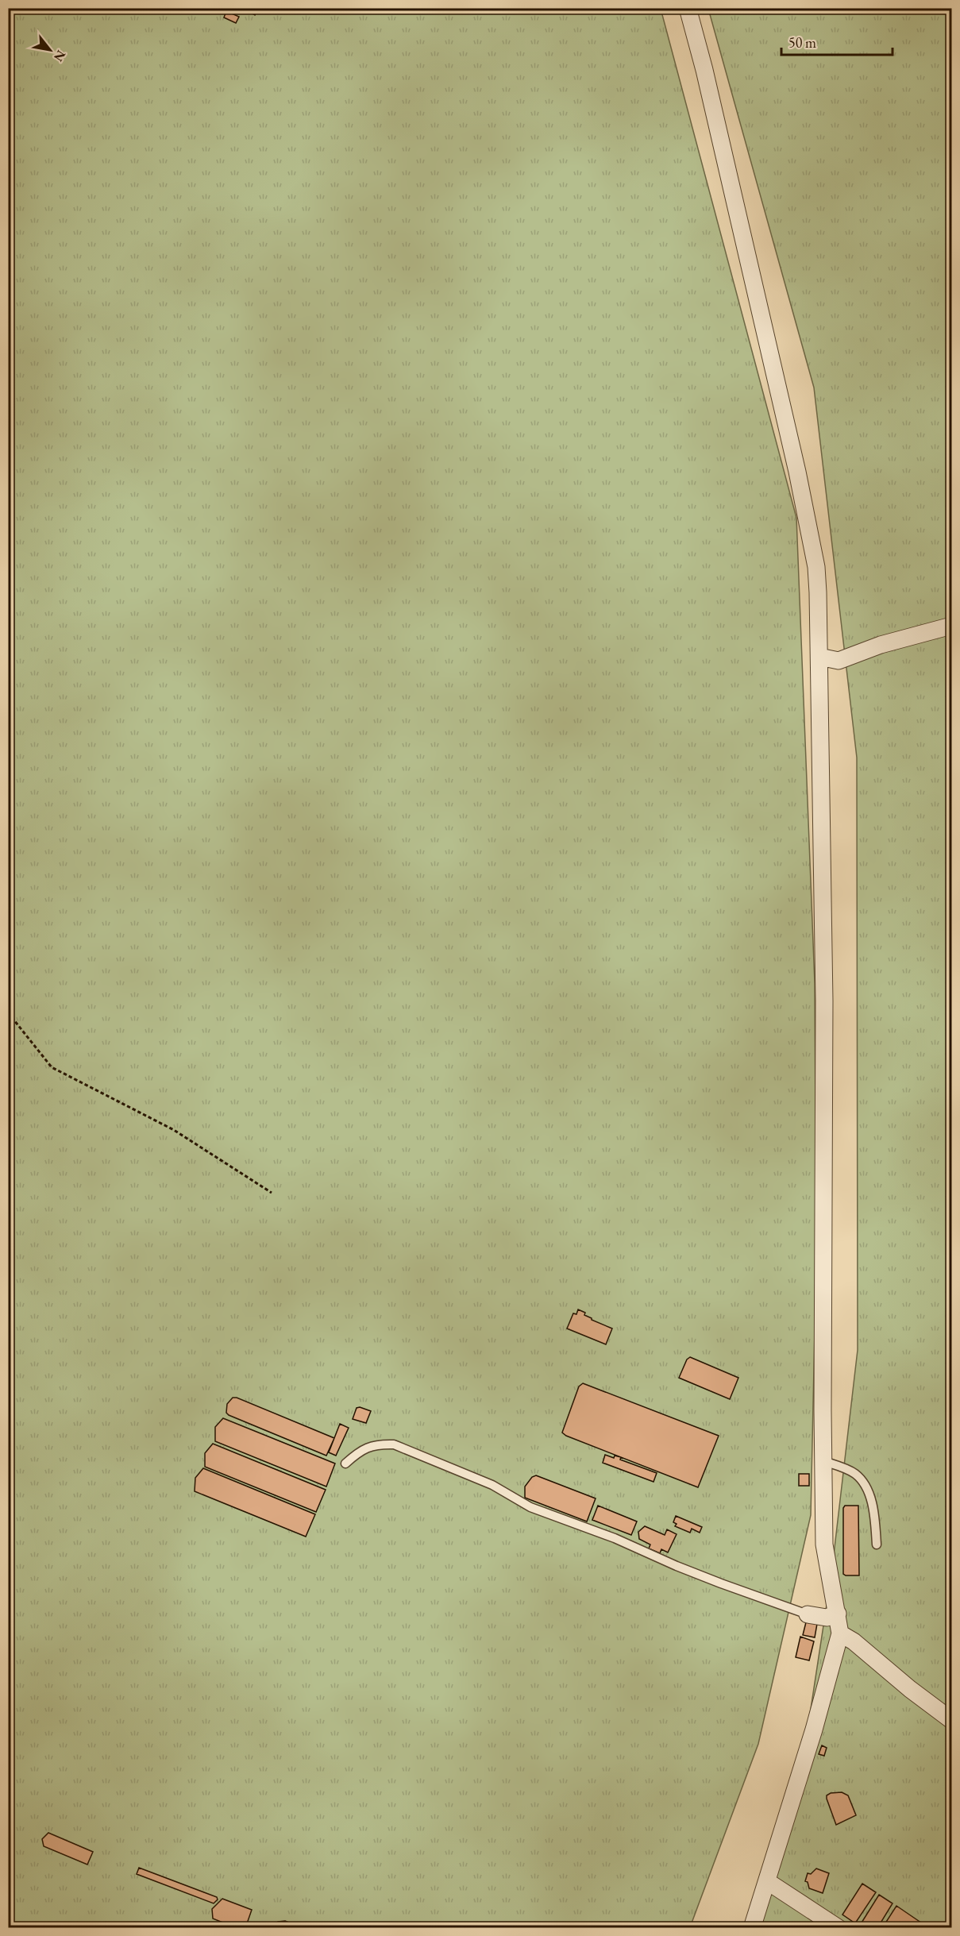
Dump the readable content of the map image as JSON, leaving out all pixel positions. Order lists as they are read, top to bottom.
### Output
{
  "scale_bar": "50 m",
  "north": "bottom right"
}
